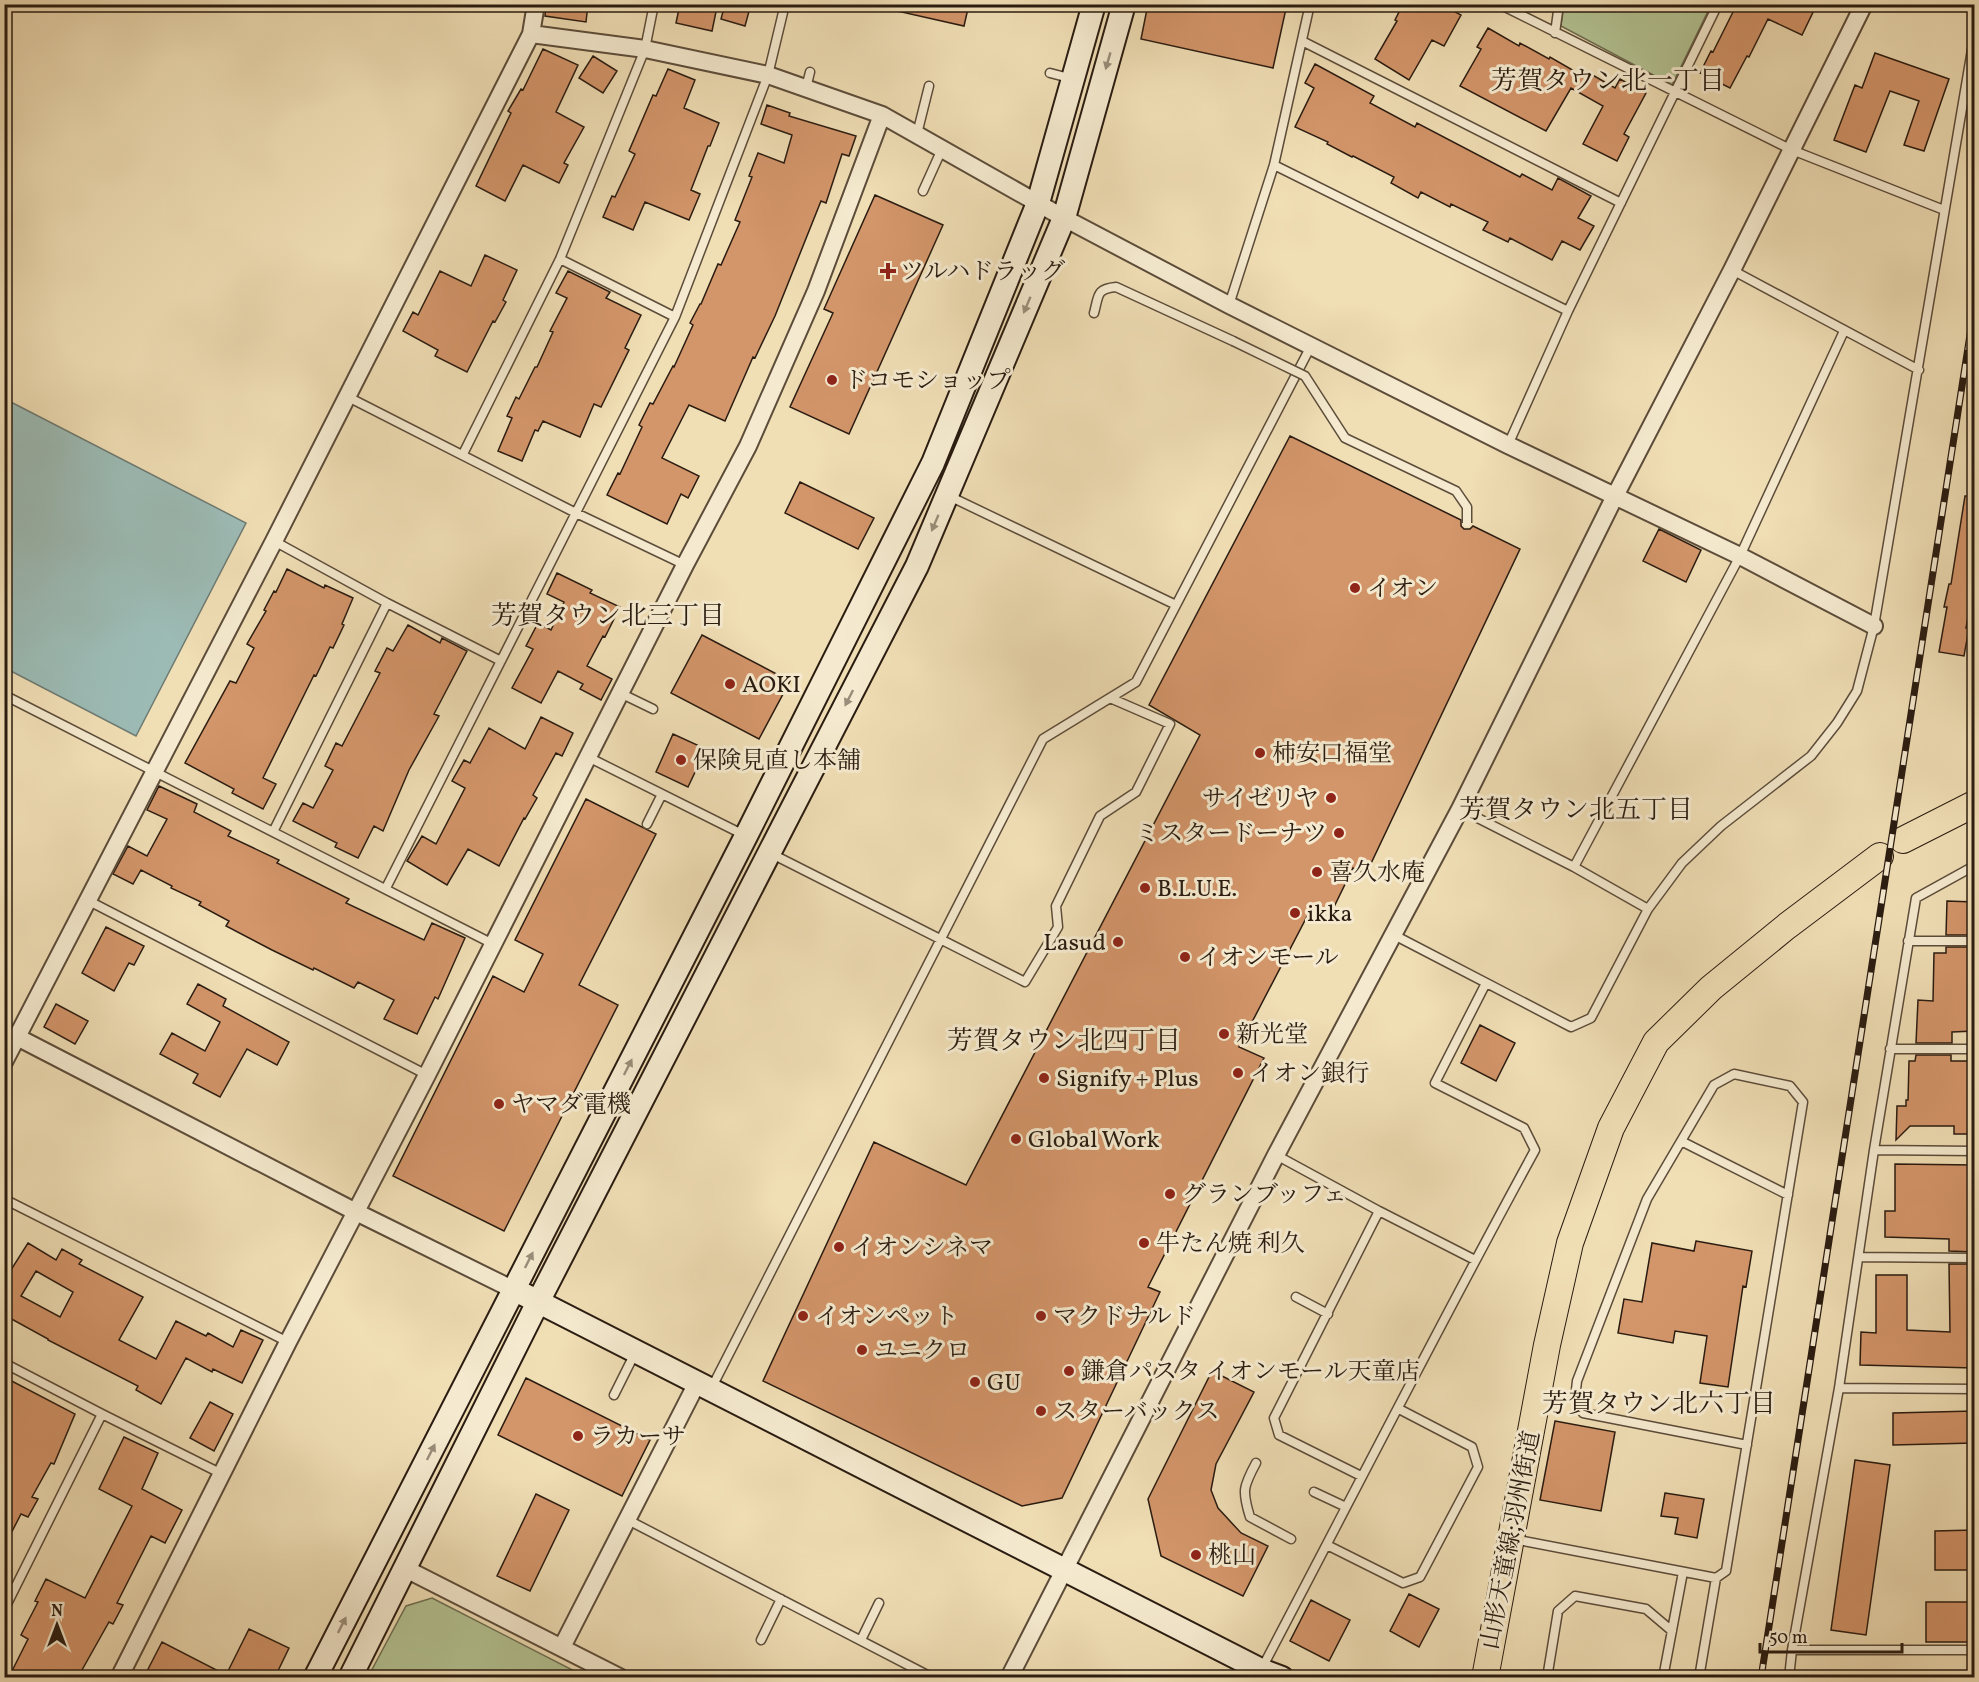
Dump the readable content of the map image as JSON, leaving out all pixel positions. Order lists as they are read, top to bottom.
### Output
{
  "streets": {
    "main road": ["山形天童線;羽州街道"]
  },
  "districts": [
    "芳賀タウン北一丁目",
    "芳賀タウン北三丁目",
    "芳賀タウン北五丁目",
    "芳賀タウン北四丁目",
    "芳賀タウン北六丁目"
  ],
  "places": {
    "health": ["ツルハドラッグ"],
    "other": [
      "ドコモショップ",
      "イオン",
      "AOKI",
      "柿安口福堂",
      "保険見直し本舗",
      "サイゼリヤ",
      "ミスタードーナツ",
      "喜久水庵",
      "B.L.U.E.",
      "ikka",
      "Lasud",
      "イオンモール",
      "新光堂",
      "イオン銀行",
      "Signify + Plus",
      "ヤマダ電機",
      "Global Work",
      "グランブッフェ",
      "牛たん焼 利久",
      "イオンシネマ",
      "イオンペット",
      "マクドナルド",
      "ユニクロ",
      "鎌倉パスタ イオンモール天童店",
      "GU",
      "スターバックス",
      "ラカーサ",
      "桃山"
    ]
  },
  "scale_bar": "50 m",
  "north": "top"
}
